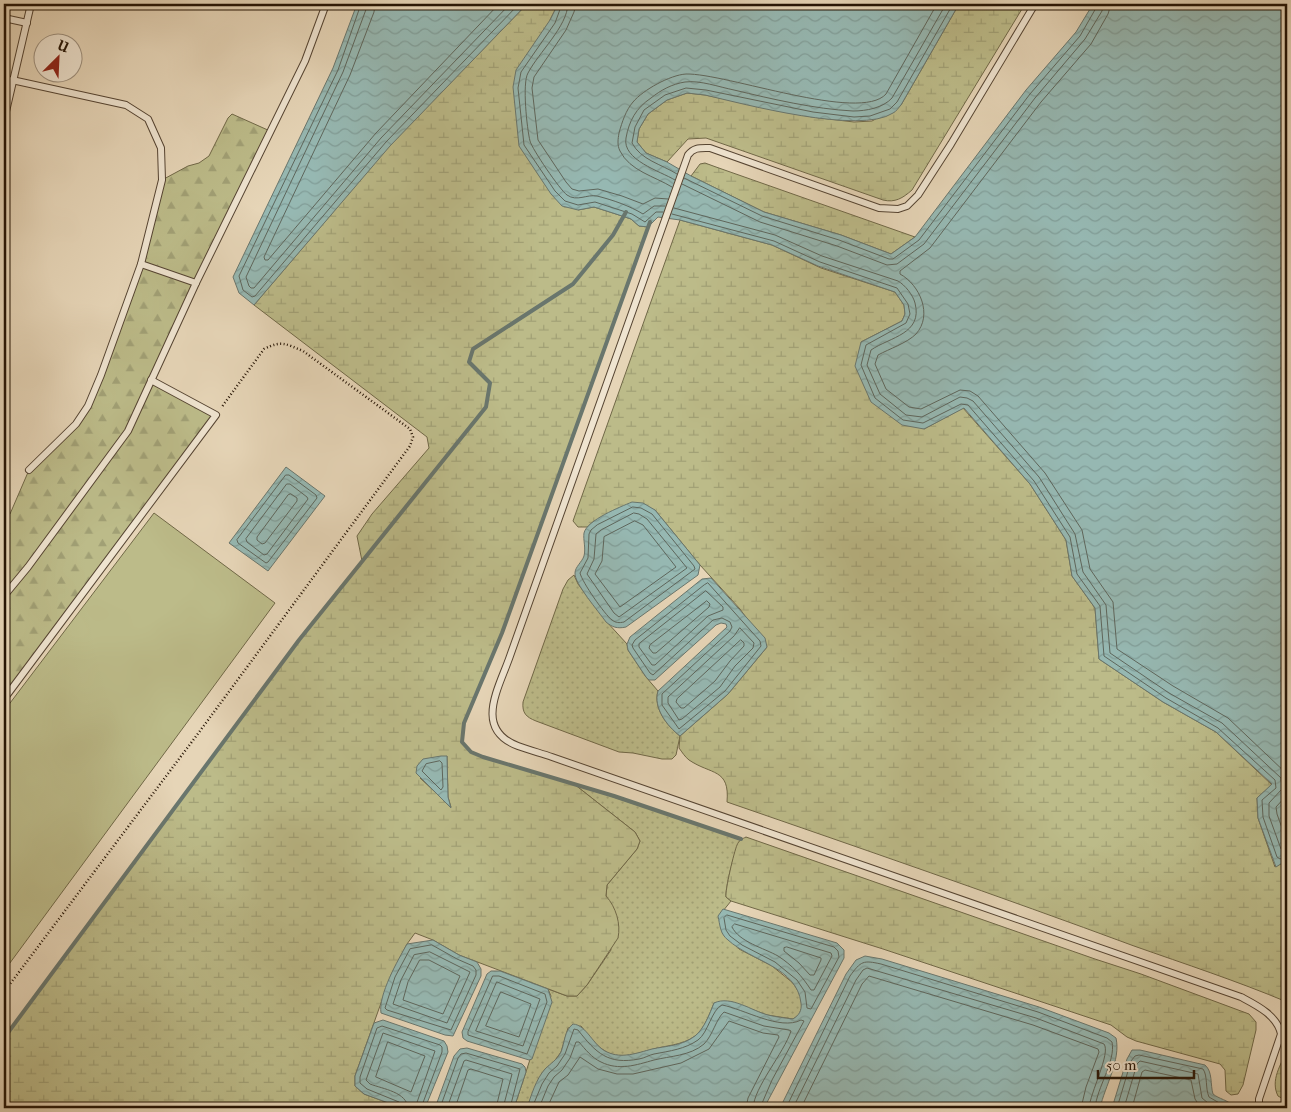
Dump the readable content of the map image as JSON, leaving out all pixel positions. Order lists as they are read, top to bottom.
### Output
{
  "scale_bar": "50 m",
  "north": "top right"
}
